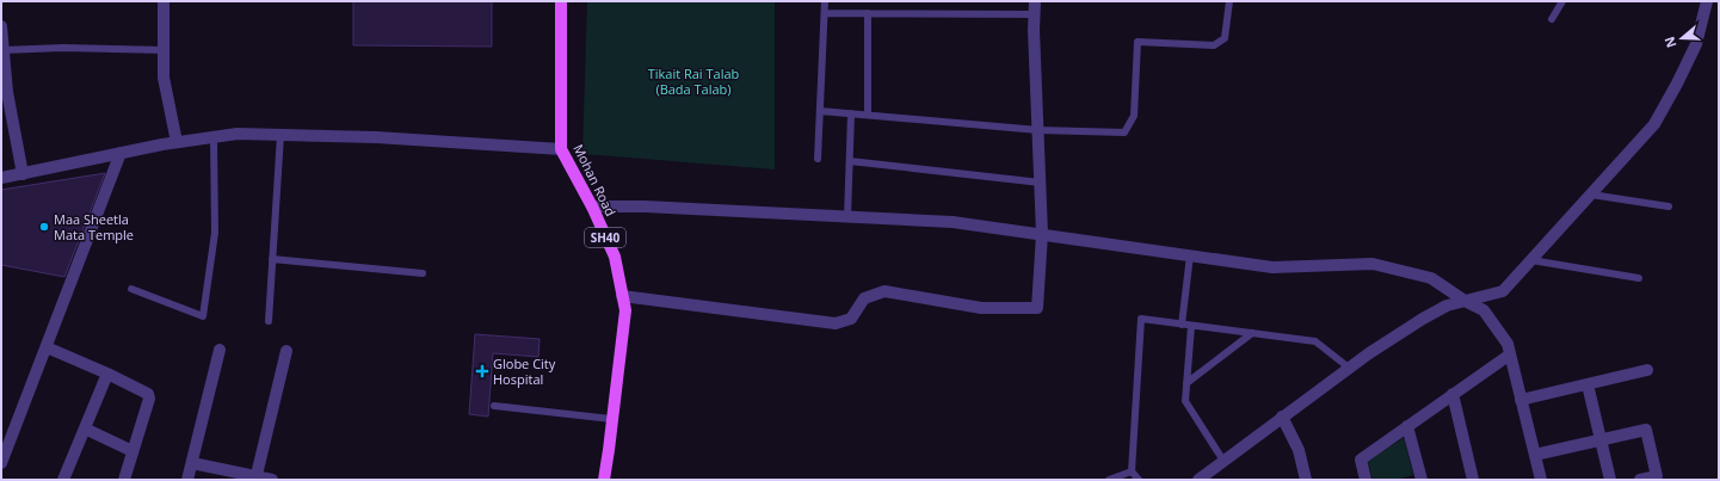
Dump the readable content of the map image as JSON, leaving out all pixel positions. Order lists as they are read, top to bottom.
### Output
{
  "streets": {
    "main road": ["Mohan Road", "SH40"]
  },
  "parks": ["Tikait Rai Talab (Bada Talab)"],
  "places": {
    "other": ["Maa Sheetla Mata Temple"],
    "health": ["Globe City Hospital"]
  },
  "north": "left"
}
